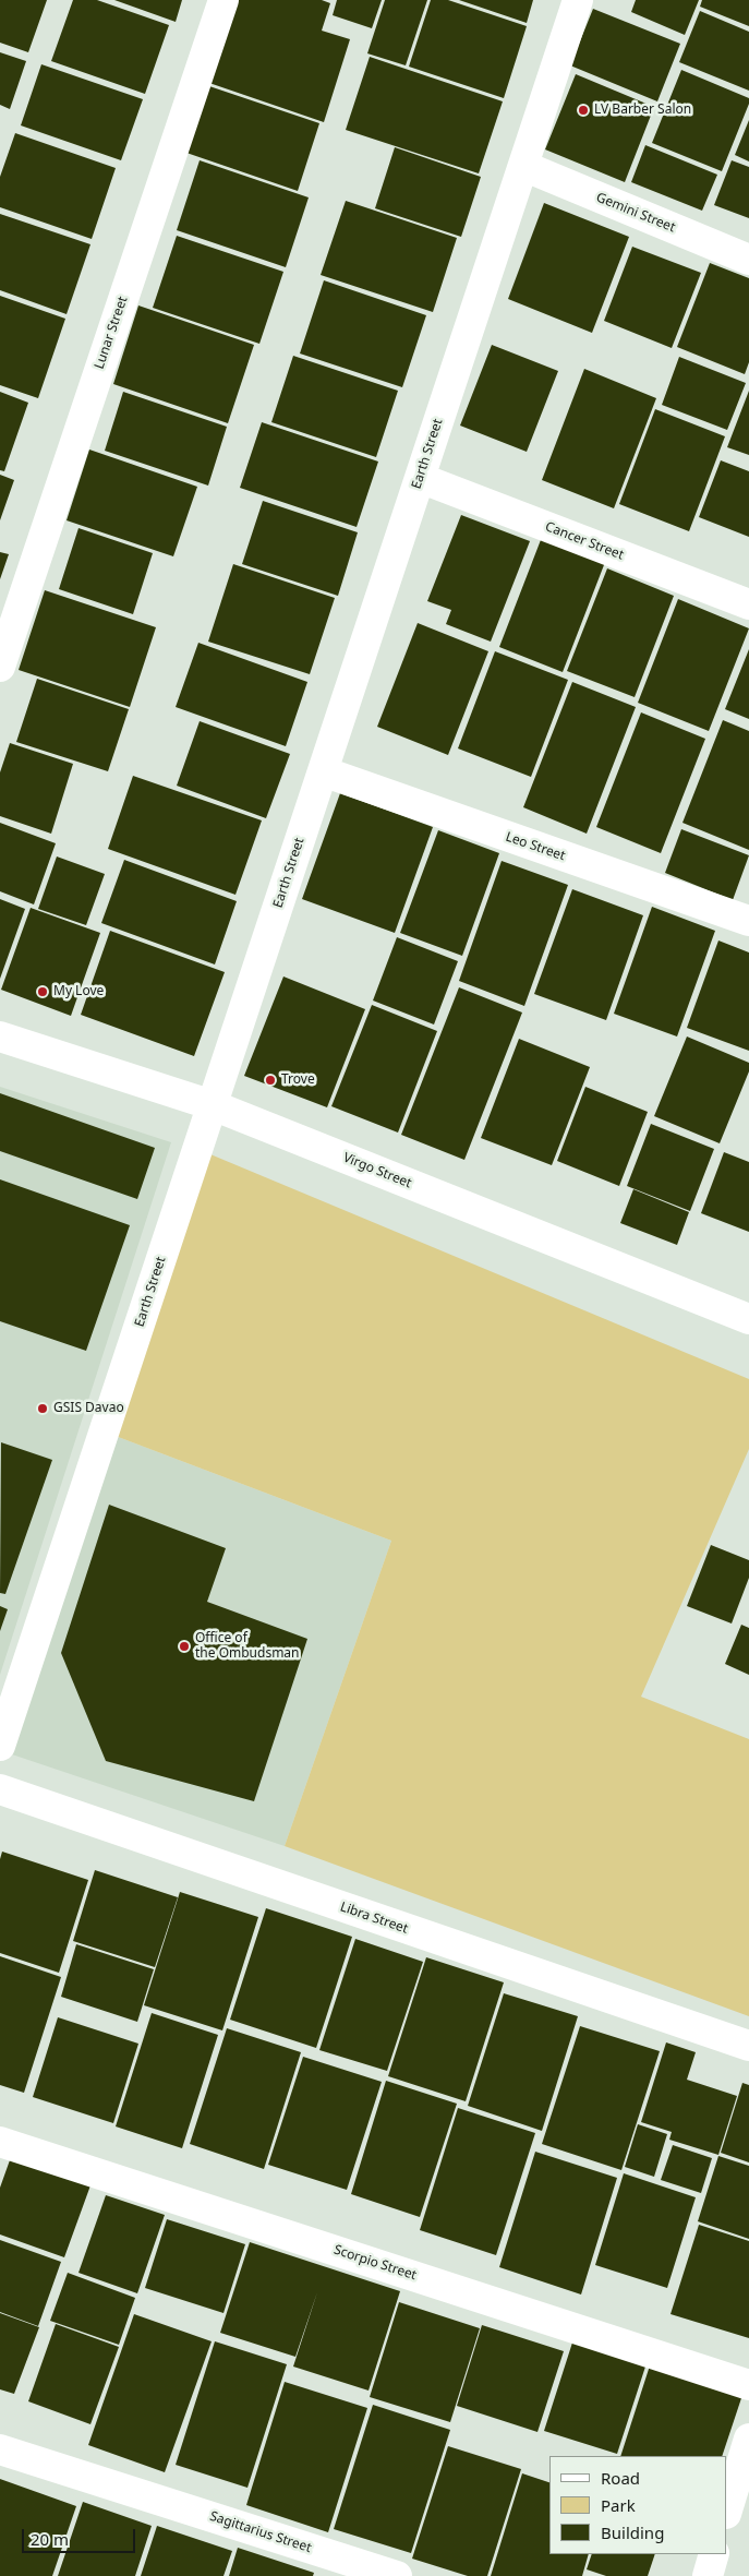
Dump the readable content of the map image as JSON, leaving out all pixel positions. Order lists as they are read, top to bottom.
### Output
{
  "streets": {
    "street": [
      "Gemini Street",
      "Lunar Street",
      "Earth Street",
      "Cancer Street",
      "Leo Street",
      "Virgo Street",
      "Libra Street",
      "Scorpio Street",
      "Sagittarius Street"
    ]
  },
  "crossings": [
    ["Gemini Street", "Earth Street"],
    ["Earth Street", "Cancer Street"],
    ["Earth Street", "Leo Street"],
    ["Earth Street", "Virgo Street"]
  ],
  "places": [
    "LV Barber Salon",
    "My Love",
    "Trove",
    "GSIS Davao",
    "Office of the Ombudsman"
  ],
  "legend": ["Road", "Park", "Building"],
  "scale_bar": "20 m"
}
